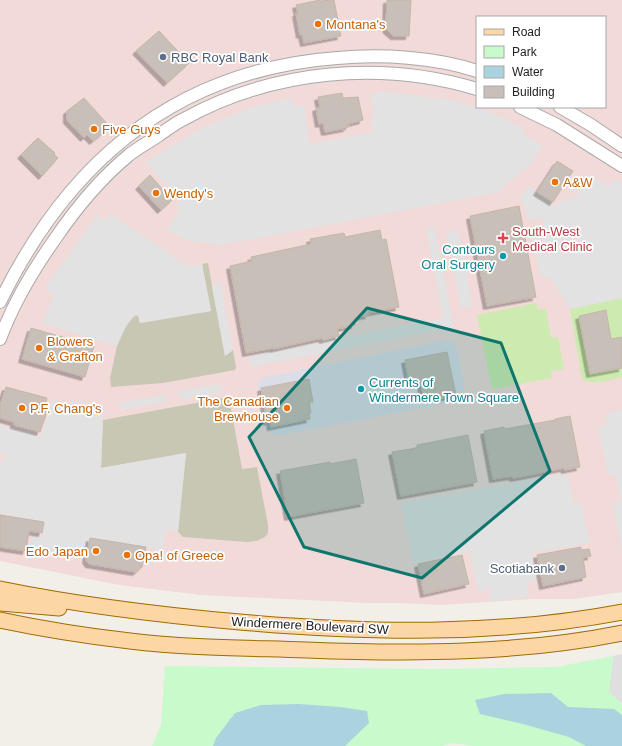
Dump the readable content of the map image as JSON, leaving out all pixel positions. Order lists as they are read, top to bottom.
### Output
{
  "streets": {
    "main road": ["Windermere Boulevard SW"]
  },
  "places": {
    "other": [
      "Montana's",
      "RBC Royal Bank",
      "Five Guys",
      "A&W",
      "Wendy's",
      "Contours Oral Surgery",
      "Blowers & Grafton",
      "Currents of Windermere Town Square",
      "P.F. Chang's",
      "The Canadian Brewhouse",
      "Edo Japan",
      "Opa! of Greece",
      "Scotiabank"
    ],
    "health": ["South-West Medical Clinic"]
  },
  "legend": [
    "Road",
    "Park",
    "Water",
    "Building"
  ]
}
